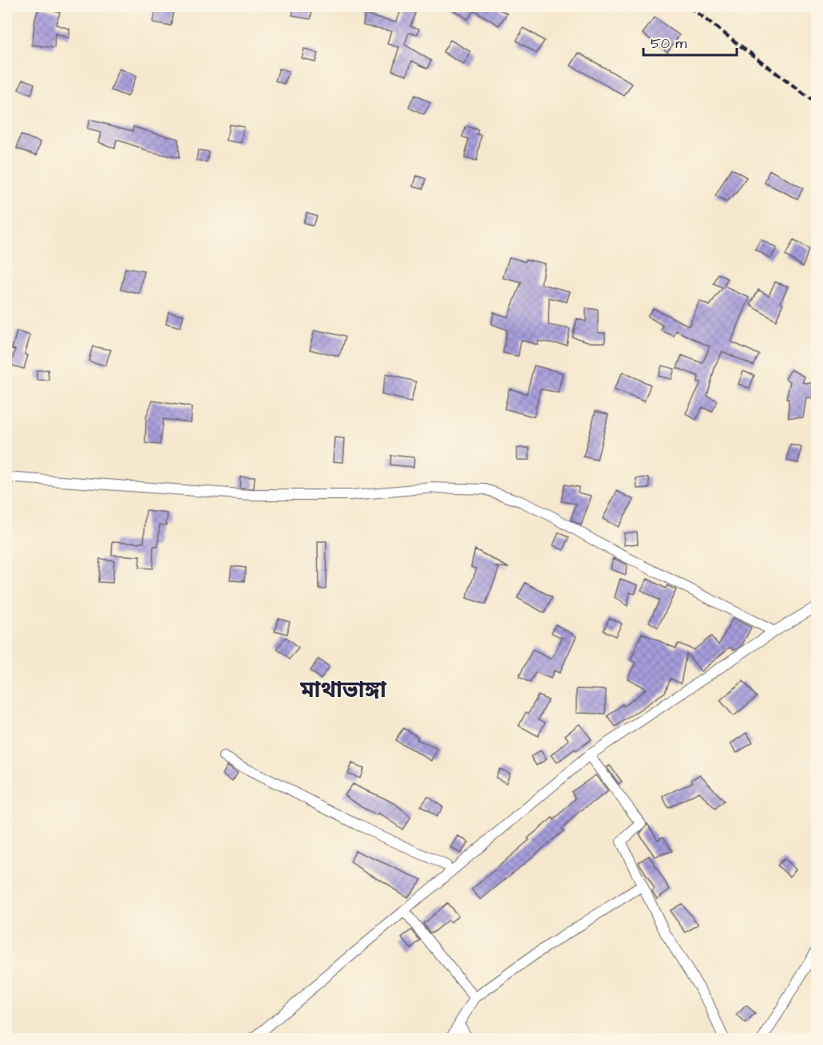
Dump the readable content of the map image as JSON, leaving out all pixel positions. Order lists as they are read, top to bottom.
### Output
{
  "districts": ["মাথাভাঙ্গা"],
  "scale_bar": "50 m"
}
